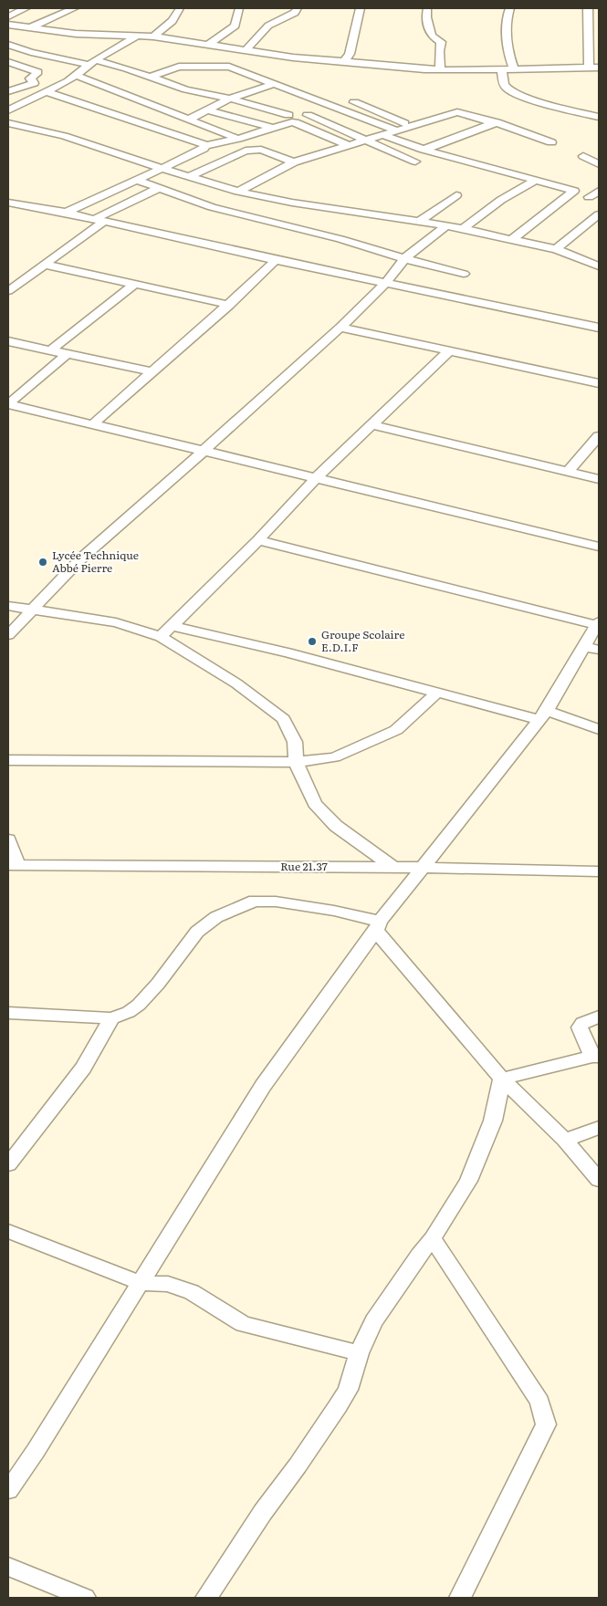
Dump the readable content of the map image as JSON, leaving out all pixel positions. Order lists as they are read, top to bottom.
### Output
{
  "streets": {
    "street": ["Rue 21.37"]
  },
  "places": ["Lycée Technique Abbé Pierre", "Groupe Scolaire E.D.I.F"]
}
